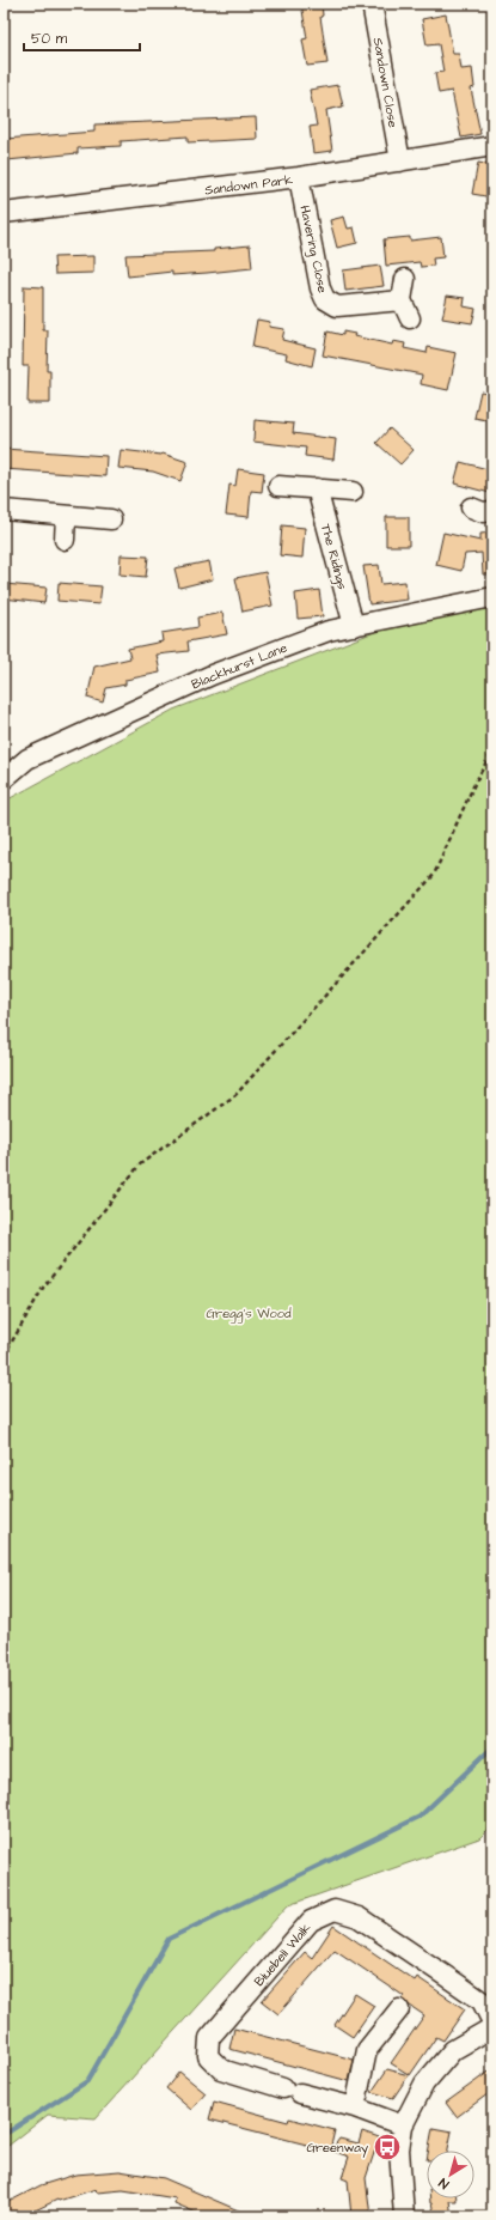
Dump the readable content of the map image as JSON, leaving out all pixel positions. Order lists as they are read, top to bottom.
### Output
{
  "streets": {
    "street": [
      "Sandown Close",
      "Sandown Park",
      "Havering Close",
      "The Ridings",
      "Blackhurst Lane",
      "Bluebell Walk"
    ]
  },
  "crossings": [
    ["Sandown Close", "Sandown Park"],
    ["Sandown Park", "Havering Close"],
    ["The Ridings", "Blackhurst Lane"]
  ],
  "parks": ["Gregg's Wood"],
  "places": {
    "bus stop": ["Greenway"]
  },
  "scale_bar": "50 m",
  "north": "bottom left"
}
